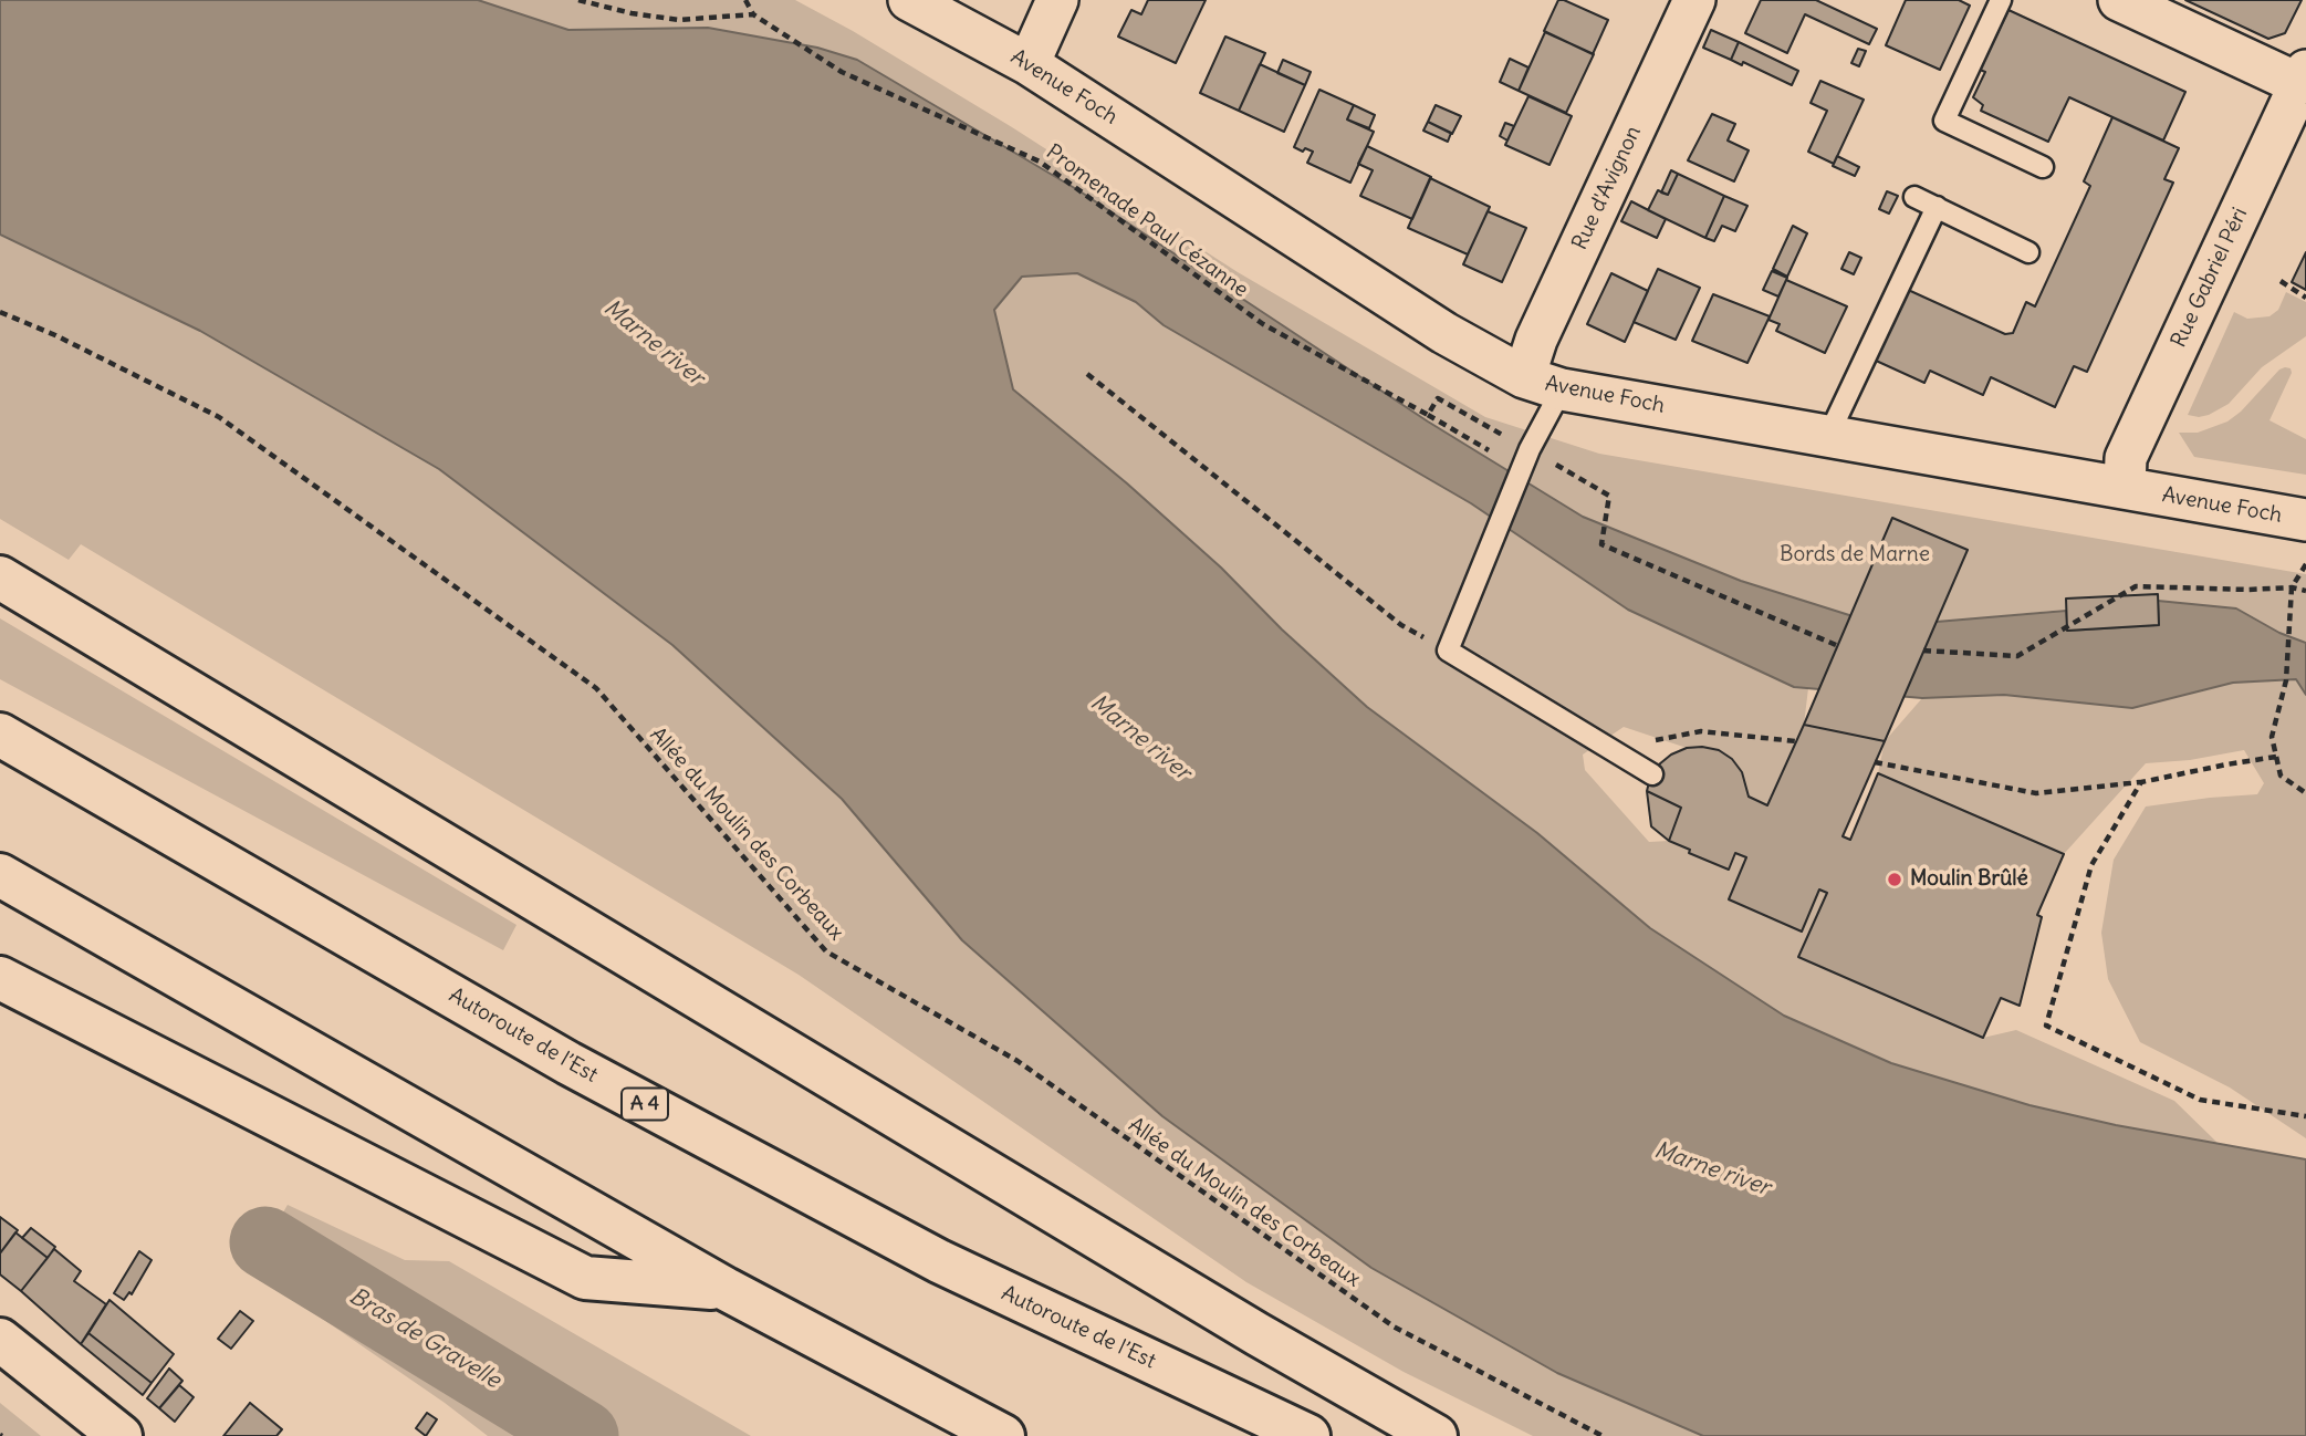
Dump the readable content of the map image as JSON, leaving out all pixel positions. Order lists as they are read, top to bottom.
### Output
{
  "streets": {
    "main road": ["Autoroute de l’Est", "A 4"],
    "street": ["Avenue Foch", "Rue d'Avignon", "Rue Gabriel Péri"],
    "path": ["Promenade Paul Cézanne", "Allée du Moulin des Corbeaux"]
  },
  "crossings": [
    ["Avenue Foch", "Rue d'Avignon"],
    ["Avenue Foch", "Rue Gabriel Péri"]
  ],
  "water": ["Marne river", "Bras de Gravelle"],
  "parks": ["Bords de Marne"],
  "places": ["Moulin Brûlé"]
}
